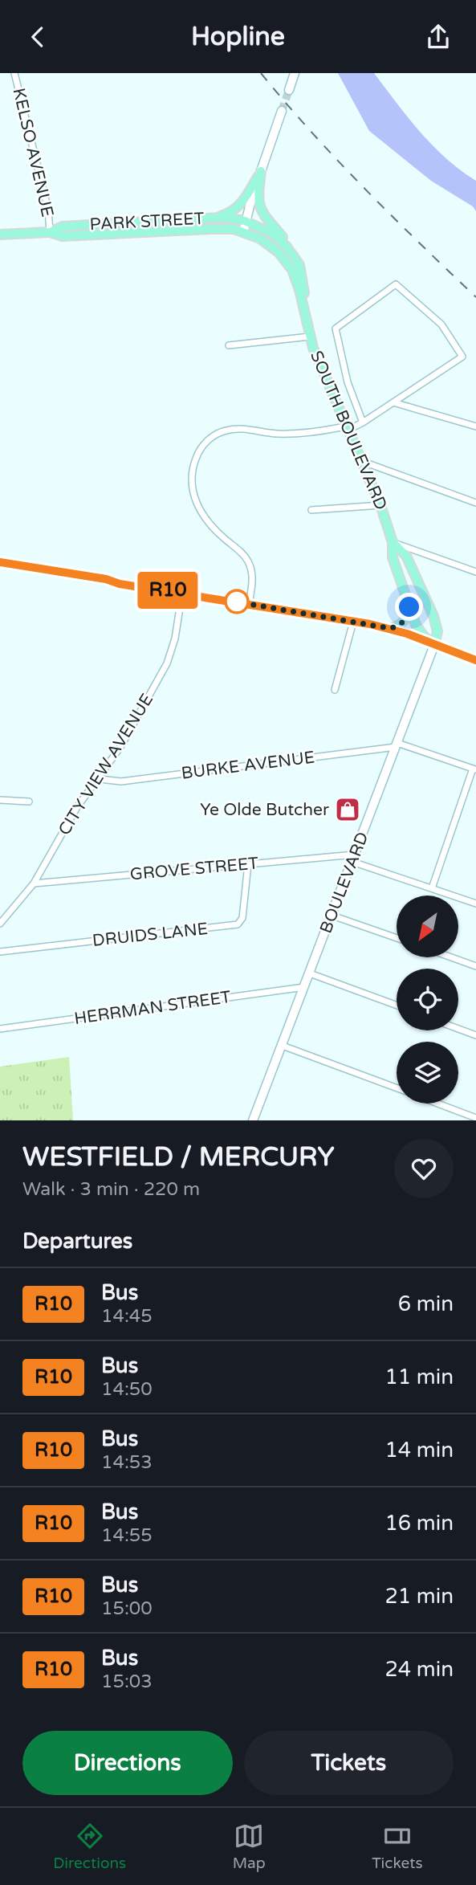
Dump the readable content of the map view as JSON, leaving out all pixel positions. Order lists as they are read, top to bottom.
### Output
{
  "streets": {
    "main road": ["PARK STREET", "SOUTH BOULEVARD", "BOULEVARD"],
    "street": [
      "KELSO AVENUE",
      "CITY VIEW AVENUE",
      "BURKE AVENUE",
      "GROVE STREET",
      "DRUIDS LANE",
      "HERRMAN STREET"
    ]
  },
  "crossings": [
    ["KELSO AVENUE", "PARK STREET"],
    ["PARK STREET", "SOUTH BOULEVARD"],
    ["SOUTH BOULEVARD", "BOULEVARD"],
    ["CITY VIEW AVENUE", "BURKE AVENUE"],
    ["CITY VIEW AVENUE", "GROVE STREET"],
    ["BURKE AVENUE", "BOULEVARD"],
    ["GROVE STREET", "BOULEVARD"],
    ["GROVE STREET", "DRUIDS LANE"],
    ["BOULEVARD", "HERRMAN STREET"]
  ],
  "places": {
    "shop": ["Ye Olde Butcher"]
  },
  "lines": ["bus line R10"],
  "north": "bottom left",
  "page": {
    "header": "Hopline",
    "on_map": "R10",
    "heading": [
      ["WESTFIELD / MERCURY", "Walk · 3 min · 220 m"],
      "Departures"
    ],
    "list": [
      {
        "mark": "R10",
        "name": "Bus",
        "note": "14:45",
        "value": "6 min"
      },
      {
        "mark": "R10",
        "name": "Bus",
        "note": "14:50",
        "value": "11 min"
      },
      {
        "mark": "R10",
        "name": "Bus",
        "note": "14:53",
        "value": "14 min"
      },
      {
        "mark": "R10",
        "name": "Bus",
        "note": "14:55",
        "value": "16 min"
      },
      {
        "mark": "R10",
        "name": "Bus",
        "note": "15:00",
        "value": "21 min"
      },
      {
        "mark": "R10",
        "name": "Bus",
        "note": "15:03",
        "value": "24 min"
      }
    ],
    "buttons": ["Directions", "Tickets"],
    "tabs": ["Directions", "Map", "Tickets"]
  }
}
